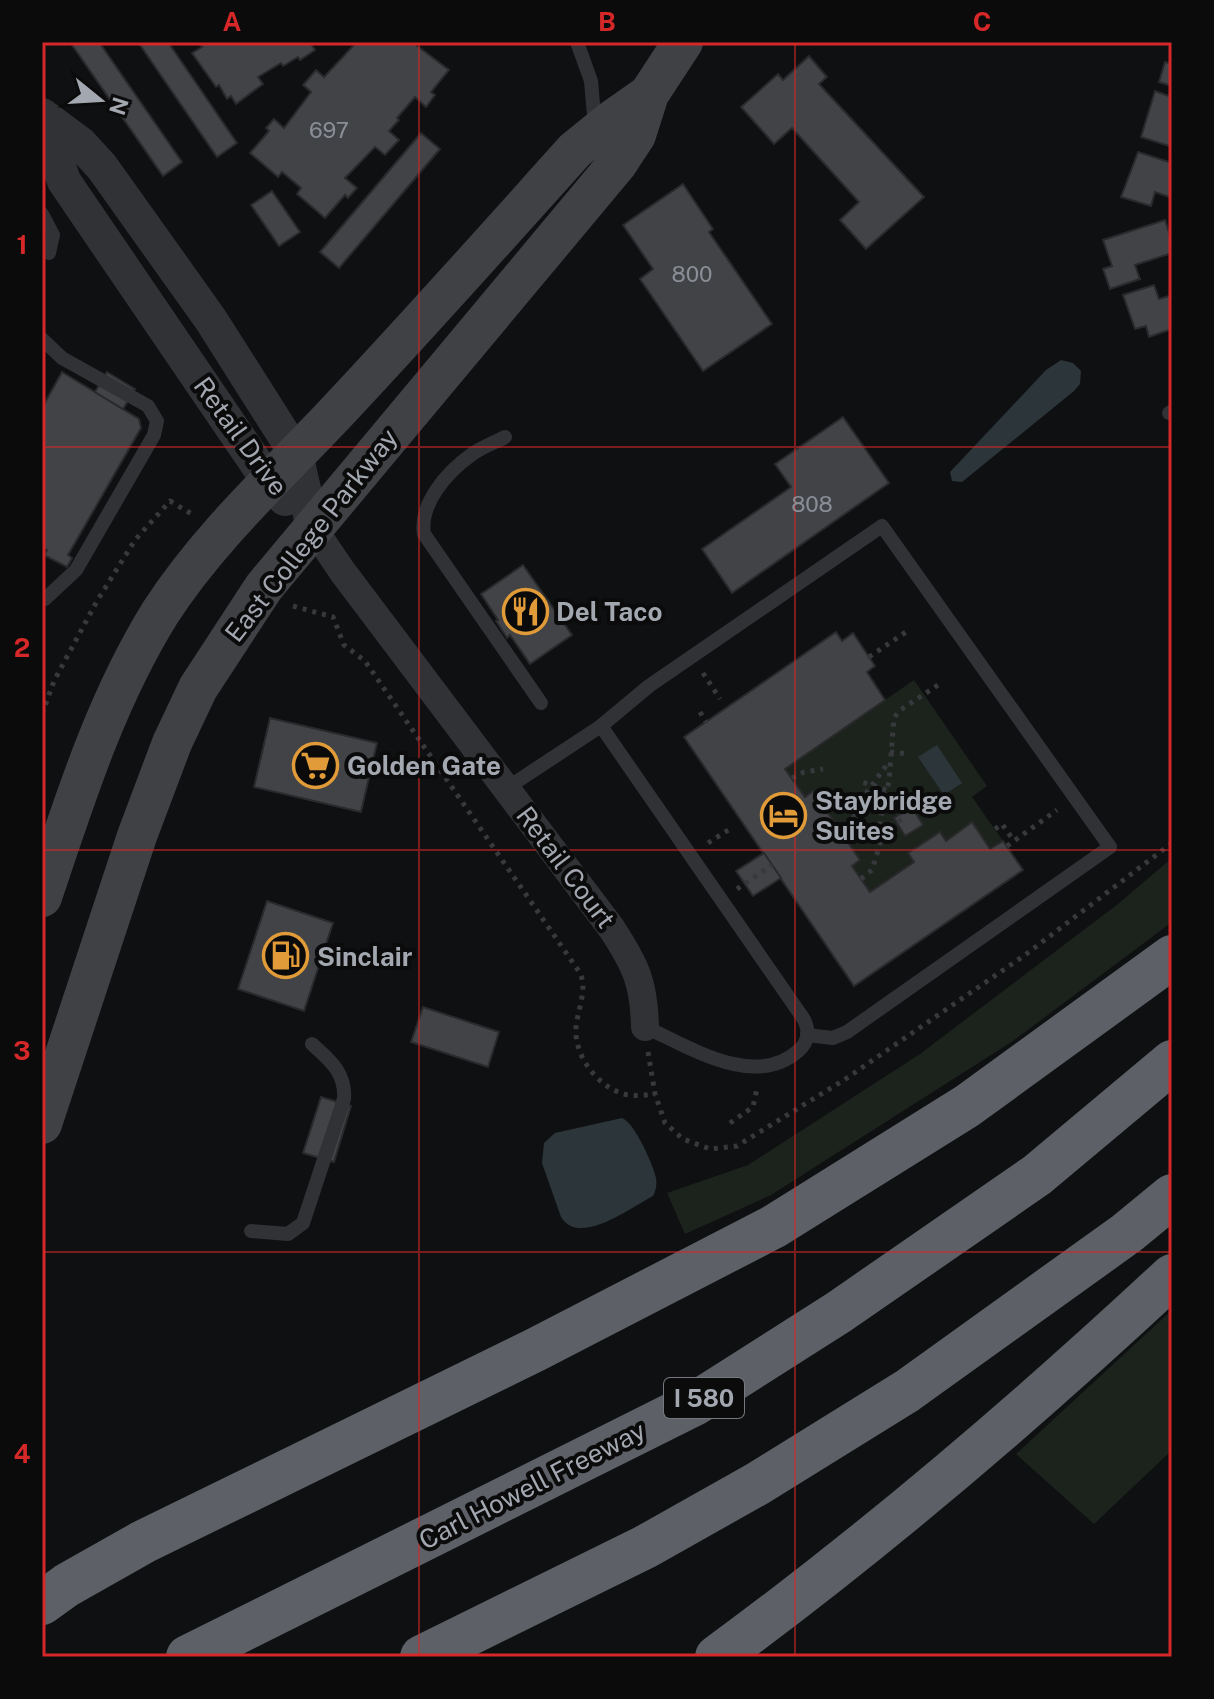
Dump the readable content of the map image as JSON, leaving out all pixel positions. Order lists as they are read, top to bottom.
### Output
{
  "streets": {
    "highway": ["I 580", "Carl Howell Freeway"],
    "main road": ["East College Parkway"],
    "street": ["Retail Drive", "Retail Court"]
  },
  "crossings": [
    ["Retail Drive", "East College Parkway"],
    ["Retail Drive", "Retail Court"],
    ["East College Parkway", "Retail Court"]
  ],
  "places": {
    "restaurant": ["Del Taco"],
    "supermarket": ["Golden Gate"],
    "hotel": ["Staybridge Suites"],
    "fuel station": ["Sinclair"]
  },
  "house_numbers": ["697", "800", "808"],
  "north": "right",
  "grid": {
    "columns": ["A", "B", "C"],
    "rows": [
      "1",
      "2",
      "3",
      "4"
    ]
  }
}
